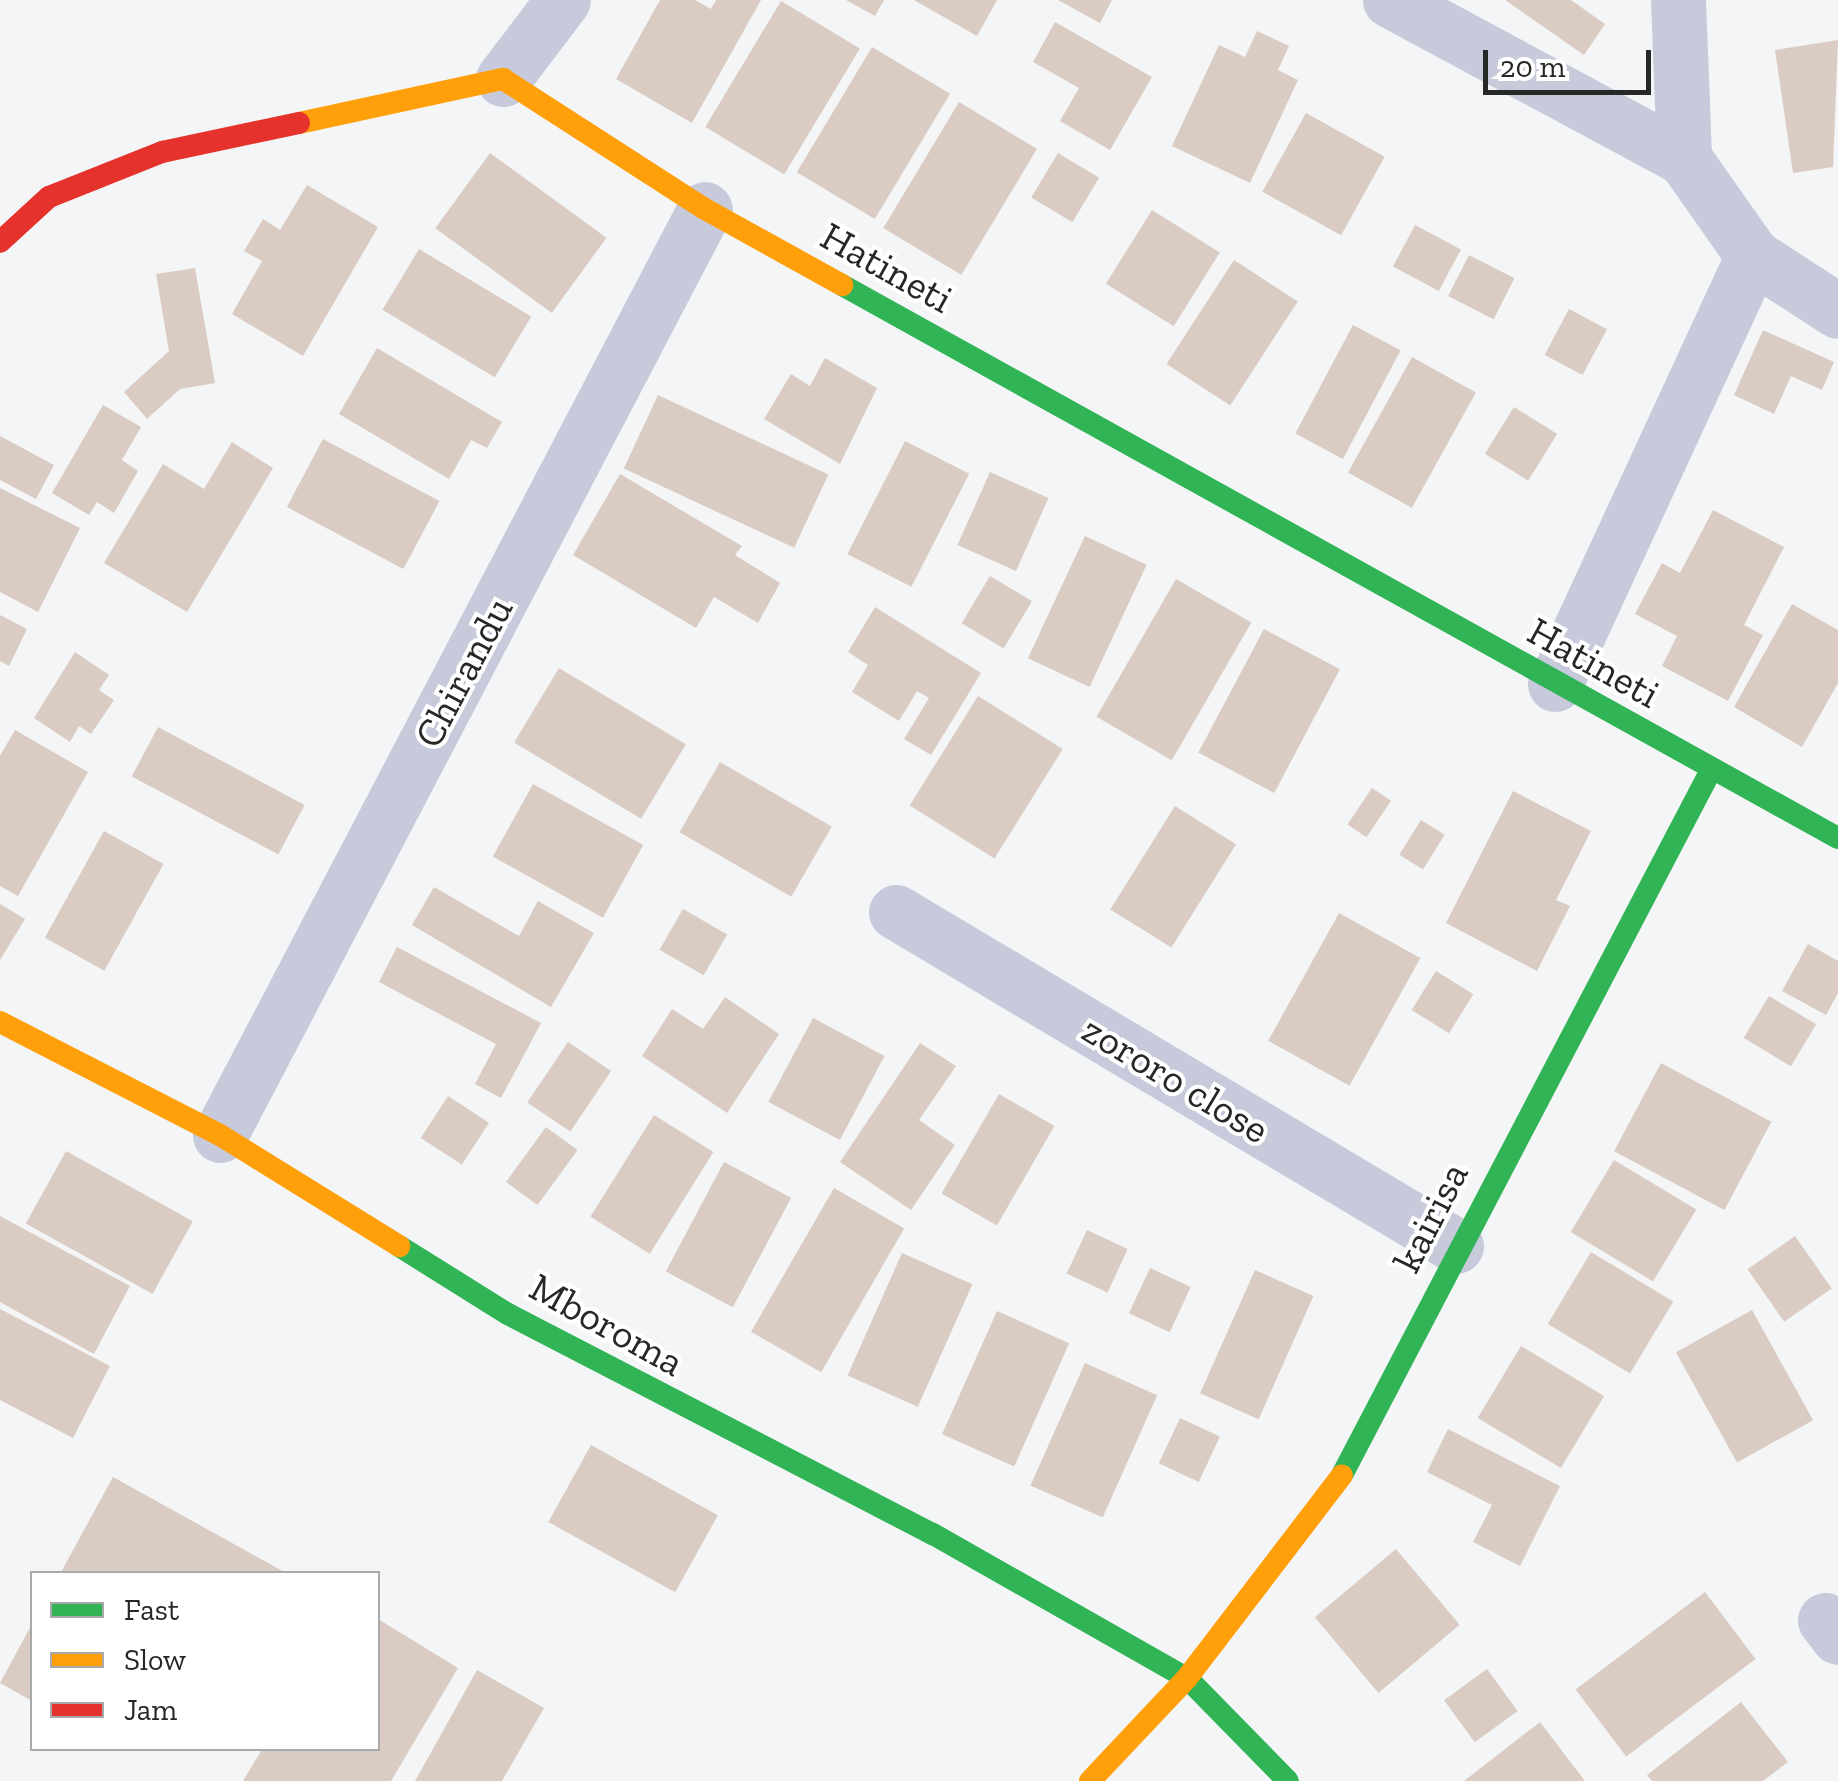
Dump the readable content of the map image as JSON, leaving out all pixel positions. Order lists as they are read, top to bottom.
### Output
{
  "streets": {
    "street": [
      "Hatineti",
      "Chirandu",
      "zororo close",
      "kairisa",
      "Mboroma"
    ]
  },
  "crossings": [
    ["Hatineti", "Chirandu"],
    ["Hatineti", "kairisa"],
    ["Chirandu", "Mboroma"],
    ["zororo close", "kairisa"],
    ["kairisa", "Mboroma"]
  ],
  "legend": ["Fast", "Slow", "Jam"],
  "scale_bar": "20 m"
}
